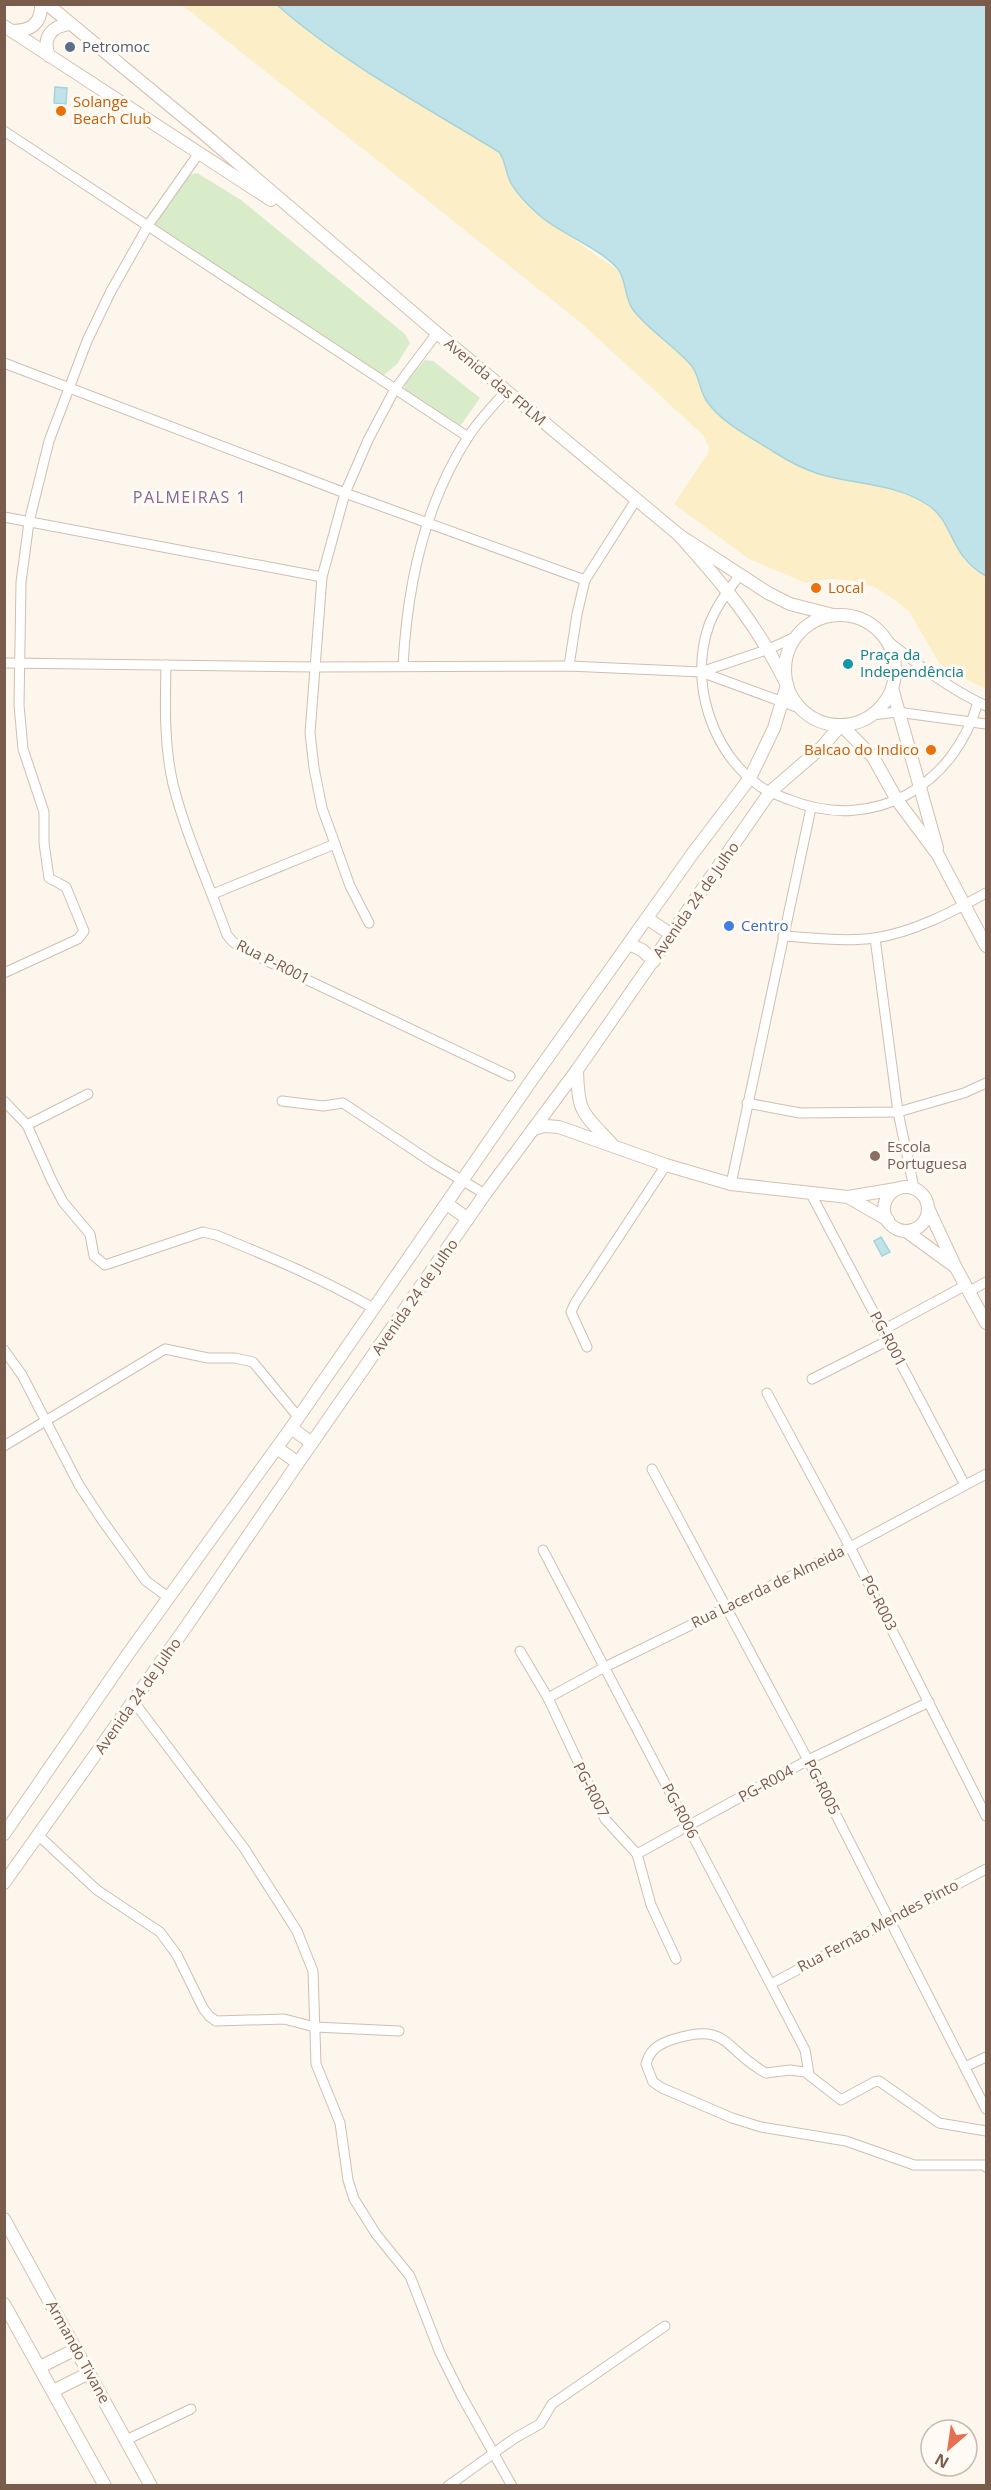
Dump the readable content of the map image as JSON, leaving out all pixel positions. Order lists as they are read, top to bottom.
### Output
{
  "streets": {
    "street": [
      "Avenida das FPLM",
      "Avenida 24 de Julho",
      "Rua P-R001",
      "PG-R001",
      "Rua Lacerda de Almeida",
      "PG-R003",
      "PG-R004",
      "PG-R005",
      "PG-R007",
      "PG-R006",
      "Rua Fernão Mendes Pinto",
      "Armando Tivane"
    ]
  },
  "crossings": [
    ["Avenida das FPLM", "Avenida 24 de Julho"],
    ["PG-R001", "Rua Lacerda de Almeida"],
    ["Rua Lacerda de Almeida", "PG-R003"],
    ["Rua Lacerda de Almeida", "PG-R005"],
    ["Rua Lacerda de Almeida", "PG-R007"],
    ["Rua Lacerda de Almeida", "PG-R006"],
    ["PG-R003", "PG-R004"],
    ["PG-R004", "PG-R005"],
    ["PG-R004", "PG-R007"],
    ["PG-R004", "PG-R006"],
    ["PG-R005", "Rua Fernão Mendes Pinto"],
    ["PG-R006", "Rua Fernão Mendes Pinto"]
  ],
  "districts": ["PALMEIRAS 1"],
  "places": [
    "Petromoc",
    "Solange Beach Club",
    "Local",
    "Praça da Independência",
    "Balcao do Indico",
    "Centro",
    "Escola Portuguesa"
  ],
  "north": "bottom left"
}
